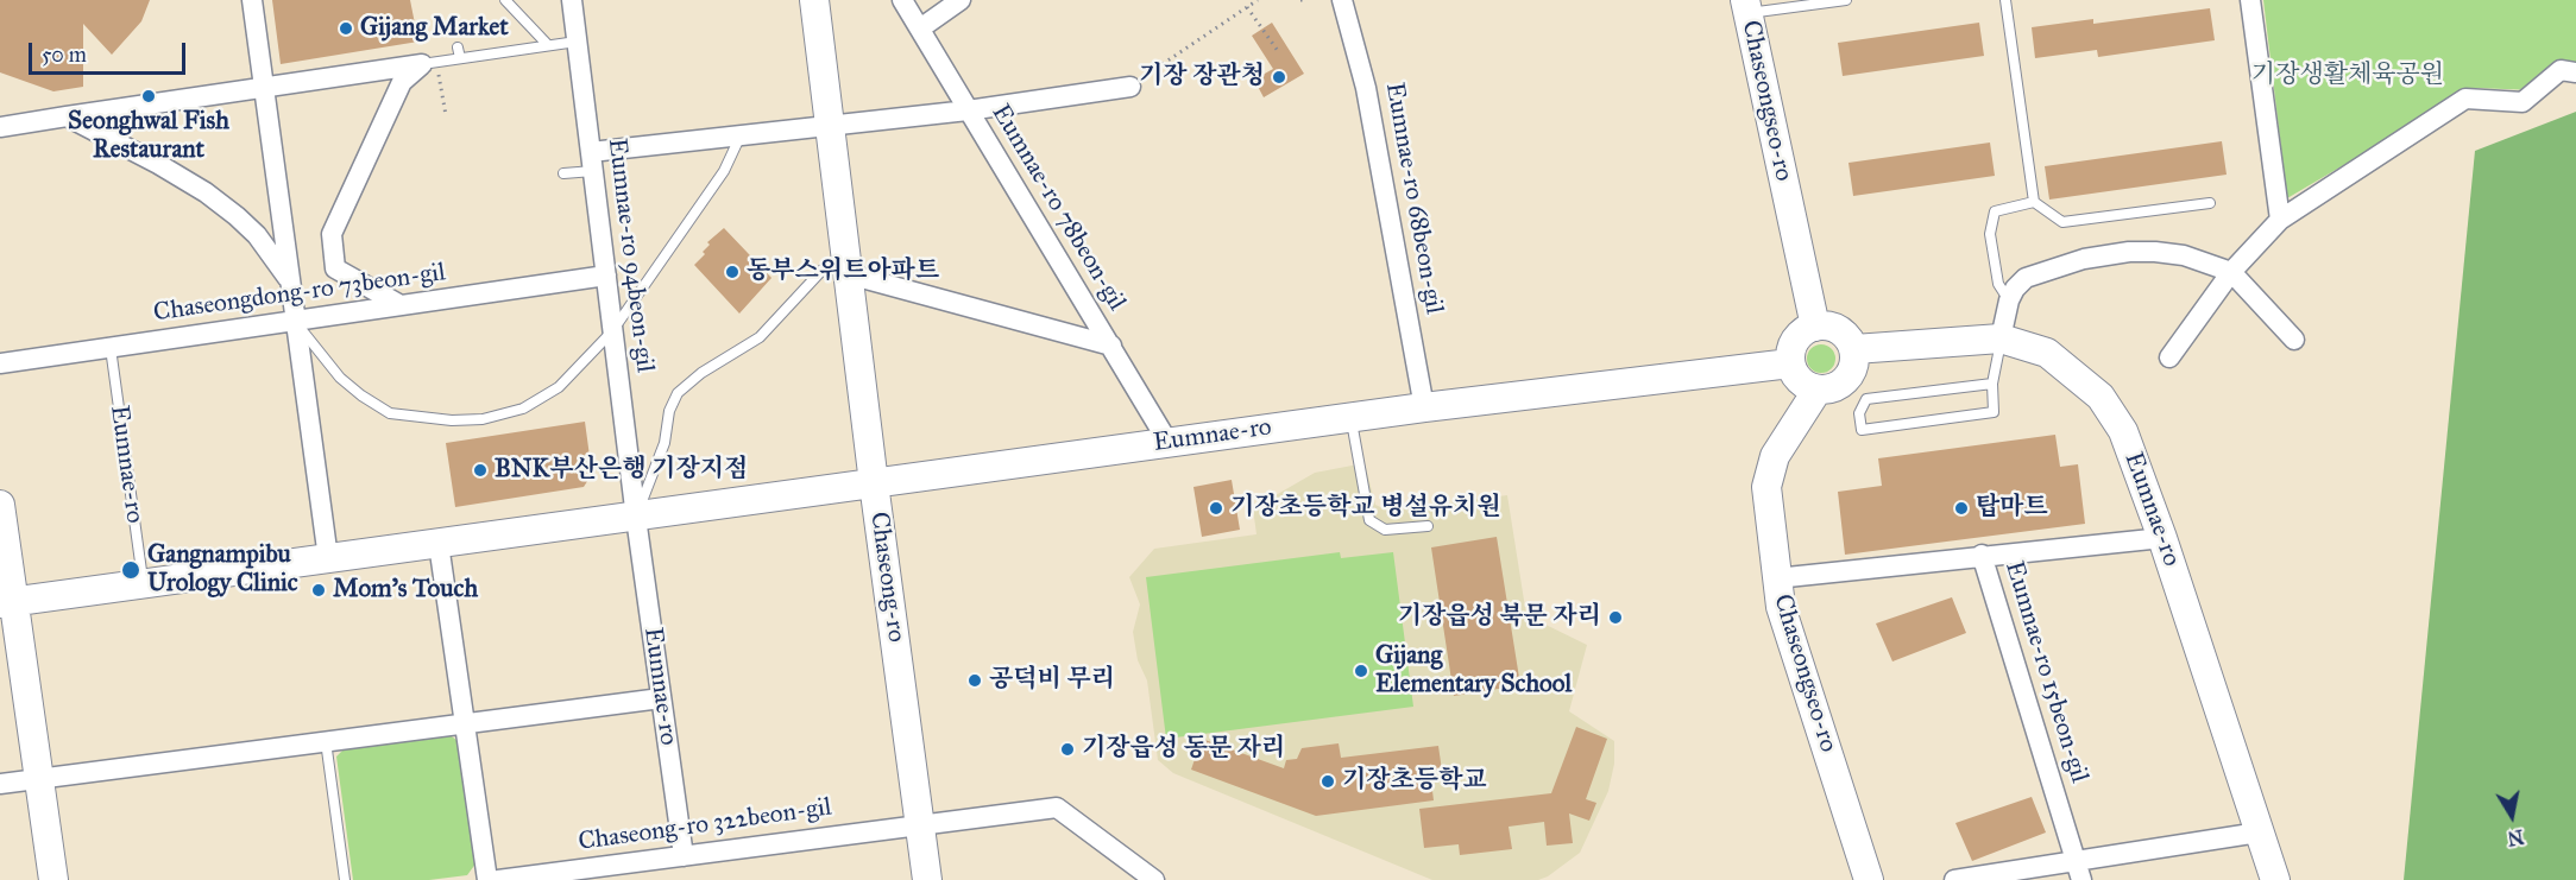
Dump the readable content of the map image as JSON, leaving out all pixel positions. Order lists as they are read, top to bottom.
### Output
{
  "streets": {
    "main road": ["Chaseongseo-ro", "Eumnae-ro", "Chaseong-ro"],
    "street": [
      "Eumnae-ro 68beon-gil",
      "Eumnae-ro 78beon-gil",
      "Eumnae-ro 94beon-gil",
      "Chaseongdong-ro 73beon-gil",
      "Eumnae-ro 15beon-gil",
      "Chaseong-ro 322beon-gil"
    ]
  },
  "crossings": [
    ["Chaseongseo-ro", "Eumnae-ro"],
    ["Chaseongseo-ro", "Eumnae-ro 15beon-gil"],
    ["Eumnae-ro 68beon-gil", "Eumnae-ro"],
    ["Eumnae-ro 78beon-gil", "Eumnae-ro"],
    ["Eumnae-ro 94beon-gil", "Chaseongdong-ro 73beon-gil"],
    ["Eumnae-ro 94beon-gil", "Eumnae-ro"],
    ["Chaseongdong-ro 73beon-gil", "Eumnae-ro"],
    ["Eumnae-ro", "Chaseong-ro"],
    ["Eumnae-ro", "Chaseong-ro 322beon-gil"],
    ["Chaseong-ro", "Chaseong-ro 322beon-gil"]
  ],
  "parks": ["기장생활체육공원"],
  "places": [
    "Gijang Market",
    "기장 장관청",
    "Seonghwal Fish Restaurant",
    "동부스위트아파트",
    "BNK부산은행 기장지점",
    "기장초등학교 병설유치원",
    "탑마트",
    "Gangnampibu Urology Clinic",
    "Mom's Touch",
    "기장읍성 북문 자리",
    "Gijang Elementary School",
    "공덕비 무리",
    "기장읍성 동문 자리",
    "기장초등학교"
  ],
  "scale_bar": "50 m",
  "north": "bottom"
}
